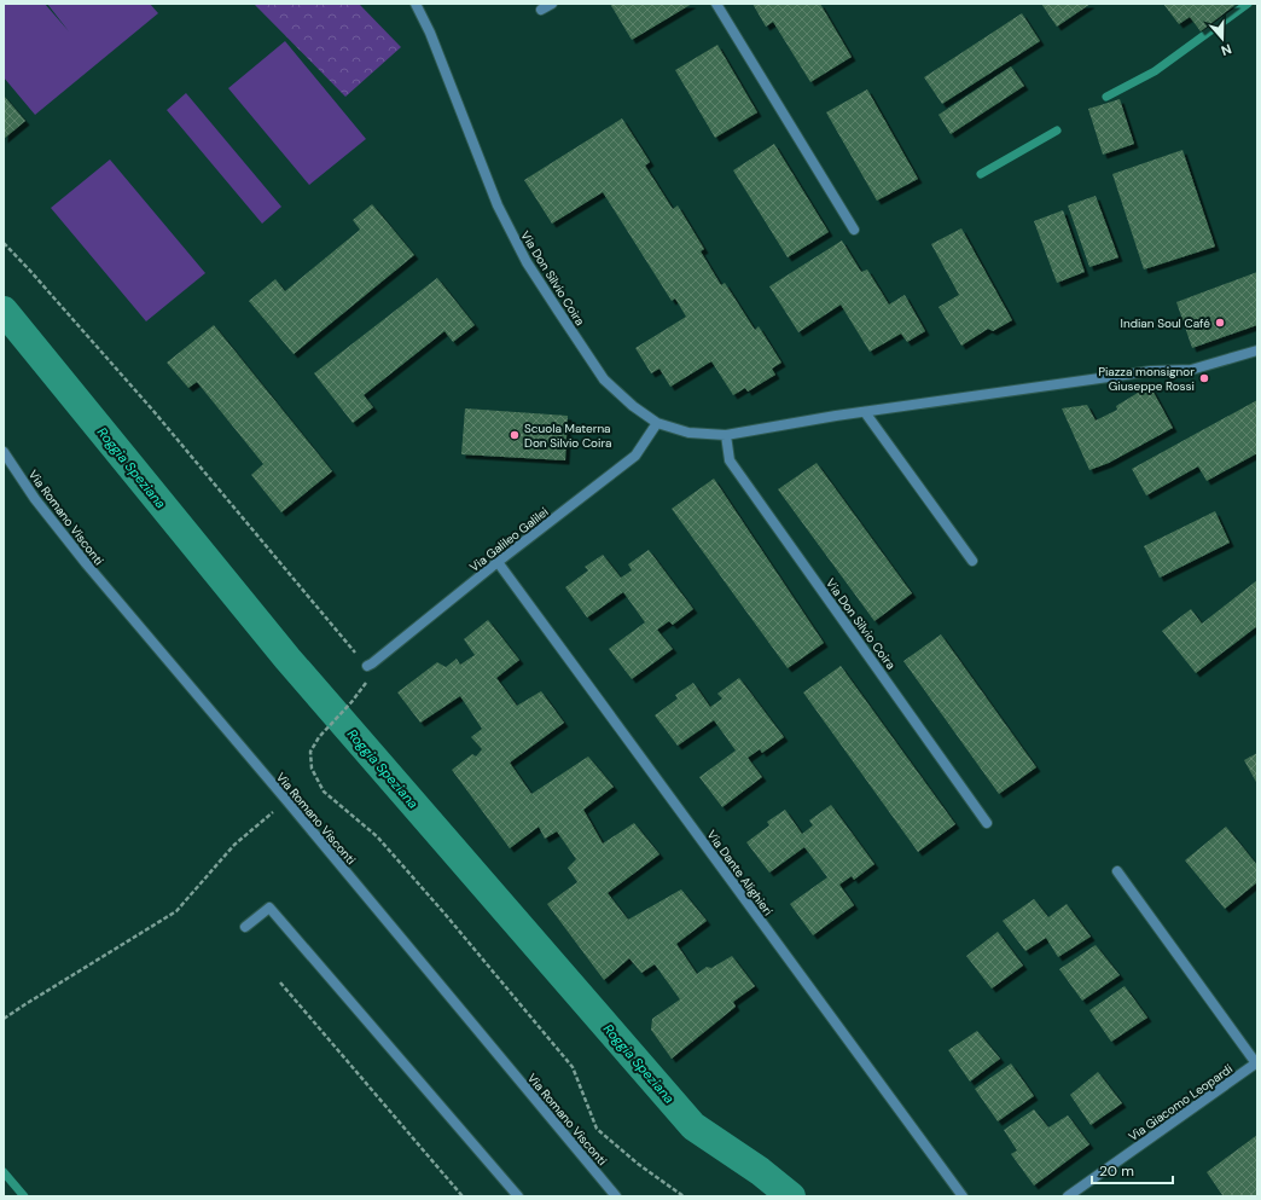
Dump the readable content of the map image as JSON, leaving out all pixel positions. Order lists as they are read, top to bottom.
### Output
{
  "streets": {
    "street": [
      "Via Don Silvio Coira",
      "Via Romano Visconti",
      "Via Galileo Galilei",
      "Via Dante Alighieri",
      "Via Giacomo Leopardi"
    ]
  },
  "crossings": [
    ["Via Don Silvio Coira", "Via Galileo Galilei"],
    ["Via Galileo Galilei", "Via Dante Alighieri"]
  ],
  "water": ["Roggia Speziana"],
  "places": ["Indian Soul Café", "Piazza monsignor Giuseppe Rossi", "Scuola Materna Don Silvio Coira"],
  "scale_bar": "20 m",
  "north": "bottom"
}
